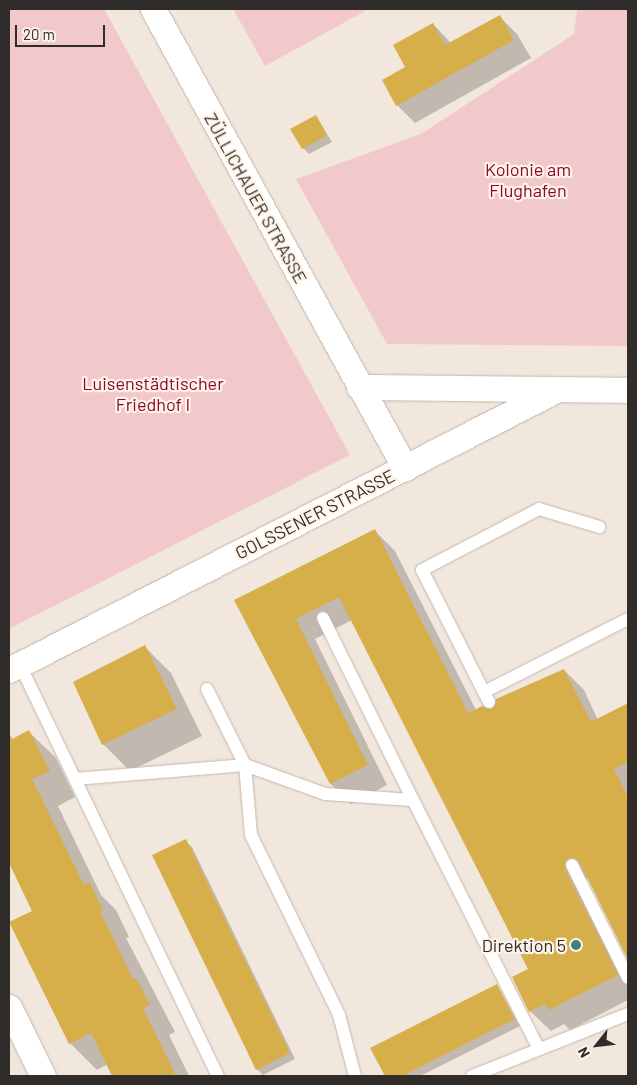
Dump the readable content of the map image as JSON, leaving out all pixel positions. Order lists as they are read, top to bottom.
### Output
{
  "streets": {
    "street": ["ZÜLLICHAUER STRASSE", "GOLSSENER STRASSE"]
  },
  "crossings": [
    ["ZÜLLICHAUER STRASSE", "GOLSSENER STRASSE"]
  ],
  "parks": ["Kolonie am Flughafen", "Luisenstädtischer Friedhof I"],
  "places": ["Direktion 5"],
  "scale_bar": "20 m",
  "north": "bottom left"
}
